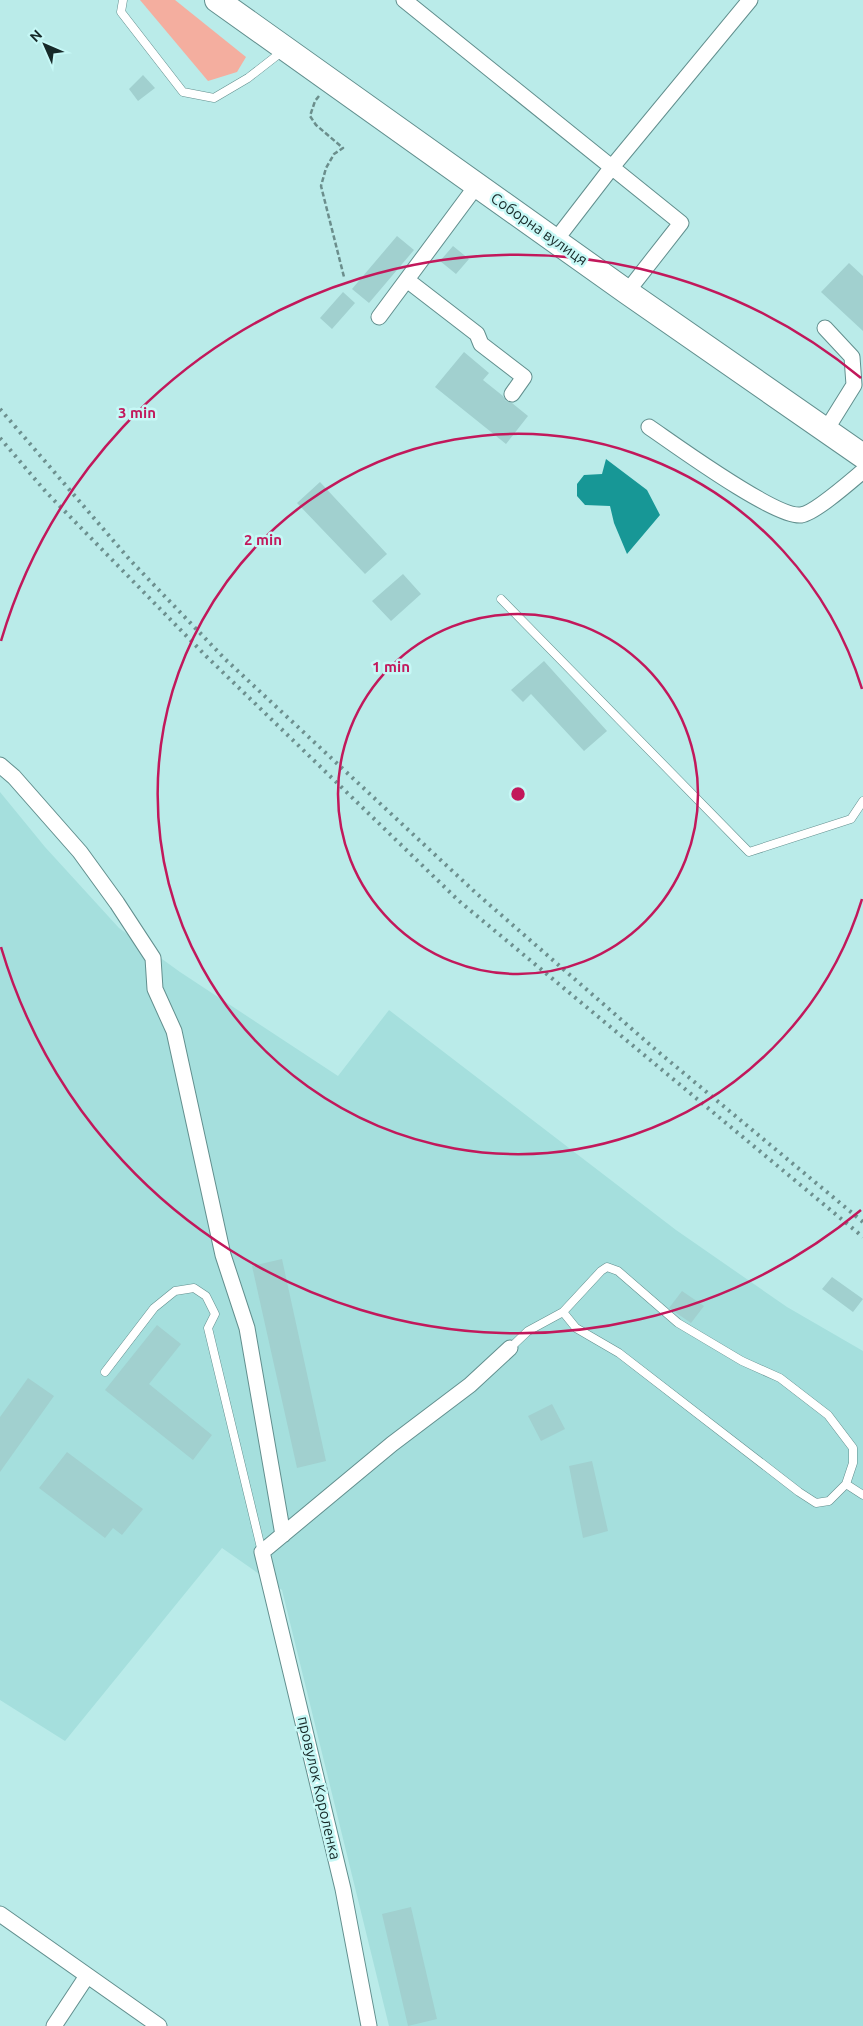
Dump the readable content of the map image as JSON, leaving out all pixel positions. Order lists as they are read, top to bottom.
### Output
{
  "streets": {
    "main road": ["Соборна вулиця"],
    "street": ["провулок Короленка"]
  },
  "north": "top left",
  "rings": ["3 min", "2 min", "1 min"]
}
